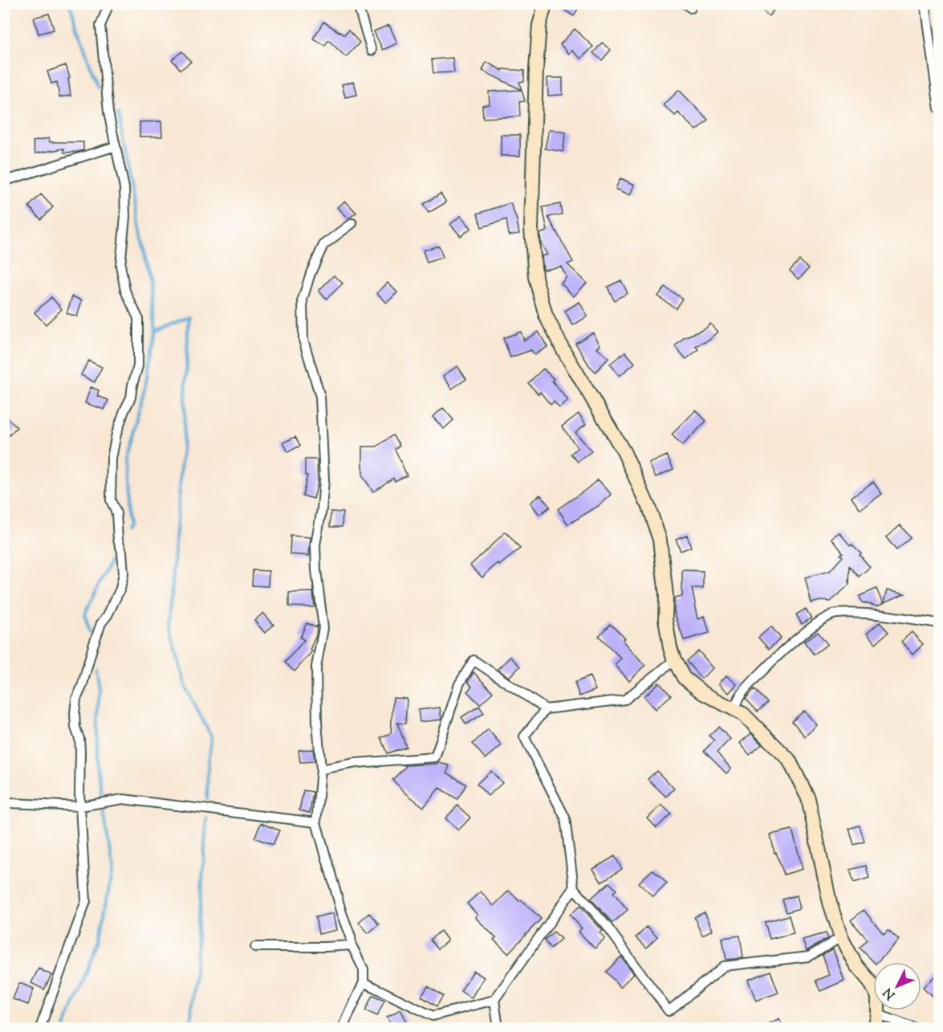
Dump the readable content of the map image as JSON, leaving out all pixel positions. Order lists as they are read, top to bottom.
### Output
{
  "north": "bottom left"
}
